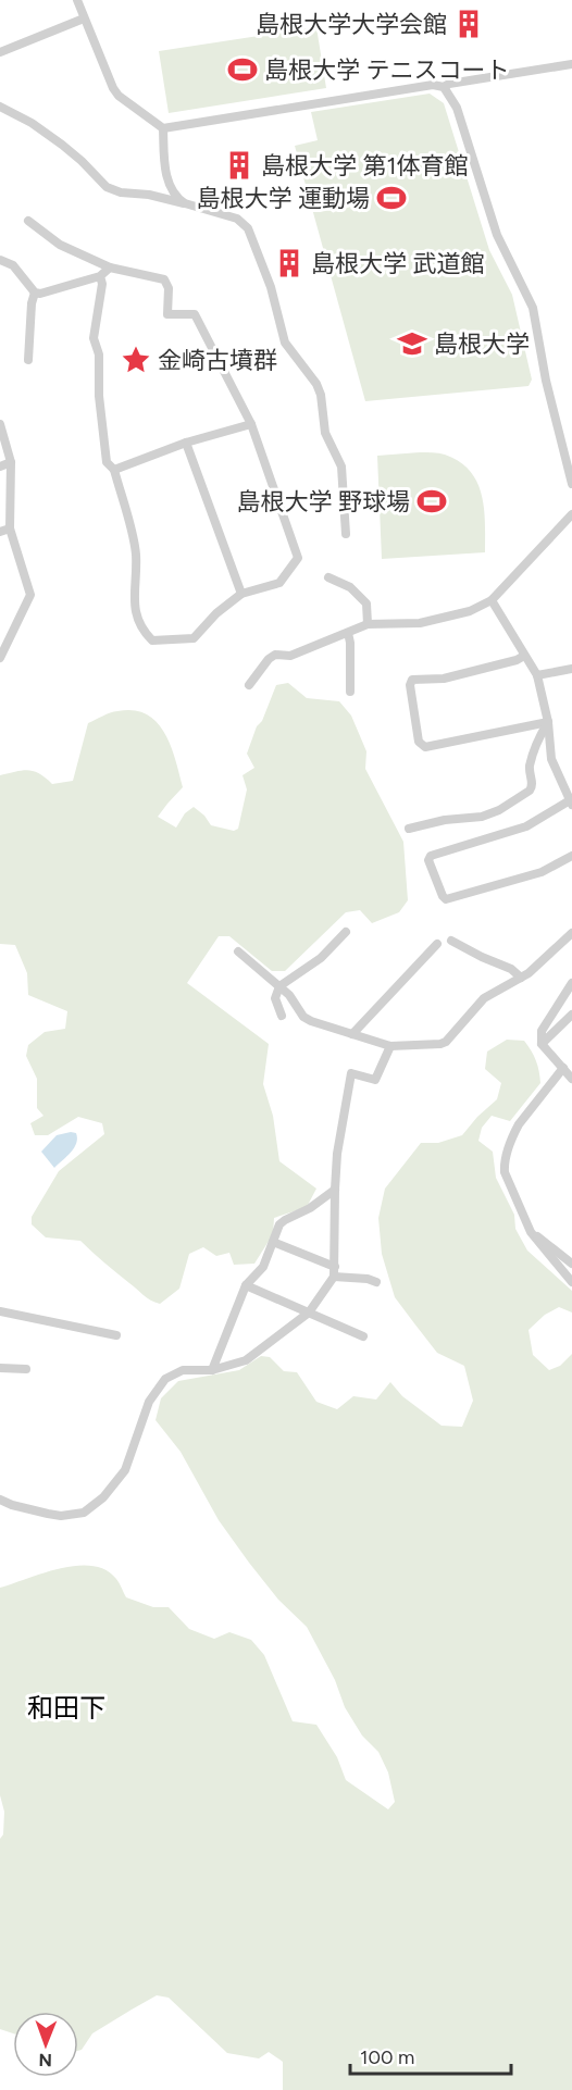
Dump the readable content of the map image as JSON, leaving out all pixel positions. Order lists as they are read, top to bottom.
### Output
{
  "districts": ["和田下"],
  "places": {
    "building": ["島根大学大学会館", "島根大学 第1体育館", "島根大学 武道館"],
    "sports": ["島根大学 テニスコート", "島根大学 運動場", "島根大学 野球場"],
    "school or university": ["島根大学"],
    "place": ["金崎古墳群"]
  },
  "scale_bar": "100 m",
  "north": "bottom"
}
